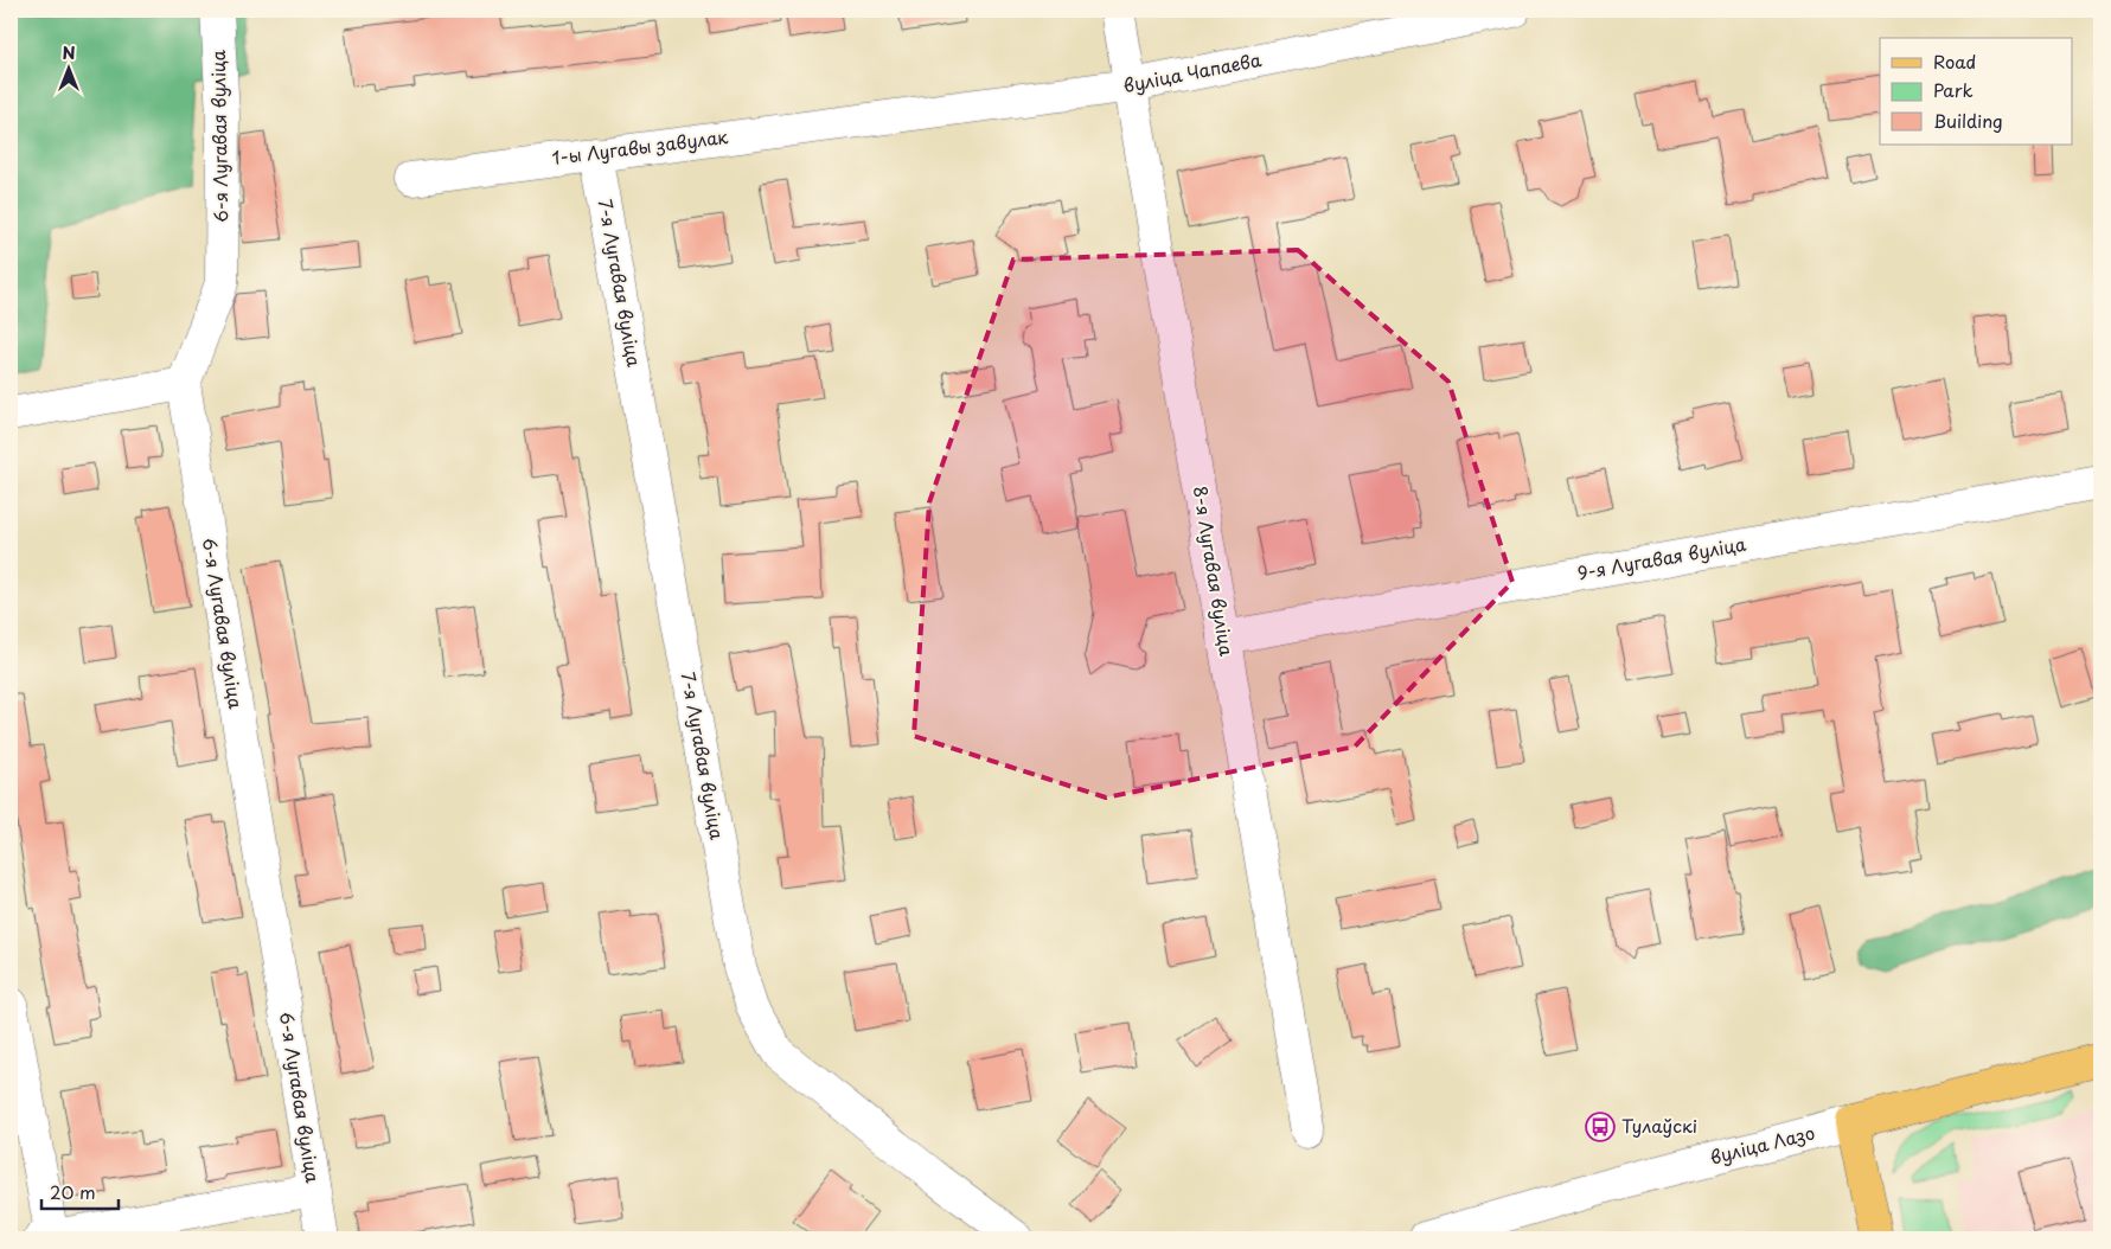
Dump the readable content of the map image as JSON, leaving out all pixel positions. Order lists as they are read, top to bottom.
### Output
{
  "streets": {
    "main road": ["вуліца Лазо"],
    "street": [
      "вуліца Чапаева",
      "6-я Лугавая вуліца",
      "1-ы Лугавы завулак",
      "7-я Лугавая вуліца",
      "9-я Лугавая вуліца",
      "8-я Лугавая вуліца"
    ]
  },
  "crossings": [
    ["вуліца Чапаева", "1-ы Лугавы завулак"],
    ["вуліца Чапаева", "8-я Лугавая вуліца"],
    ["1-ы Лугавы завулак", "7-я Лугавая вуліца"],
    ["9-я Лугавая вуліца", "8-я Лугавая вуліца"]
  ],
  "places": {
    "bus stop": ["Тулаўскі"]
  },
  "legend": ["Road", "Park", "Building"],
  "scale_bar": "20 m",
  "north": "top"
}
